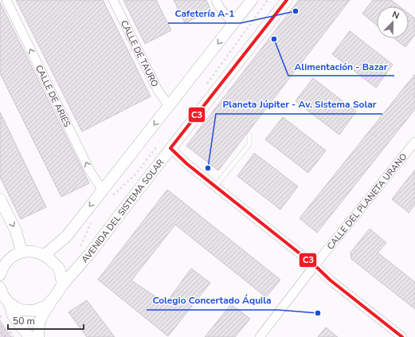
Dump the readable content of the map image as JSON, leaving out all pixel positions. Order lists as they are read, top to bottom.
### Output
{
  "streets": {
    "street": [
      "CALLE DE TAURO",
      "CALLE DE ARIES",
      "CALLE DEL PLANETA URANO",
      "AVENIDA DEL SISTEMA SOLAR"
    ]
  },
  "one_way": ["CALLE DE ARIES"],
  "places": [
    "Cafetería A-1",
    "Alimentación - Bazar",
    "Planeta Júpiter - Av. Sistema Solar",
    "Colegio Concertado Áquila"
  ],
  "lines": ["transit line C3"],
  "scale_bar": "50 m",
  "north": "top right"
}
